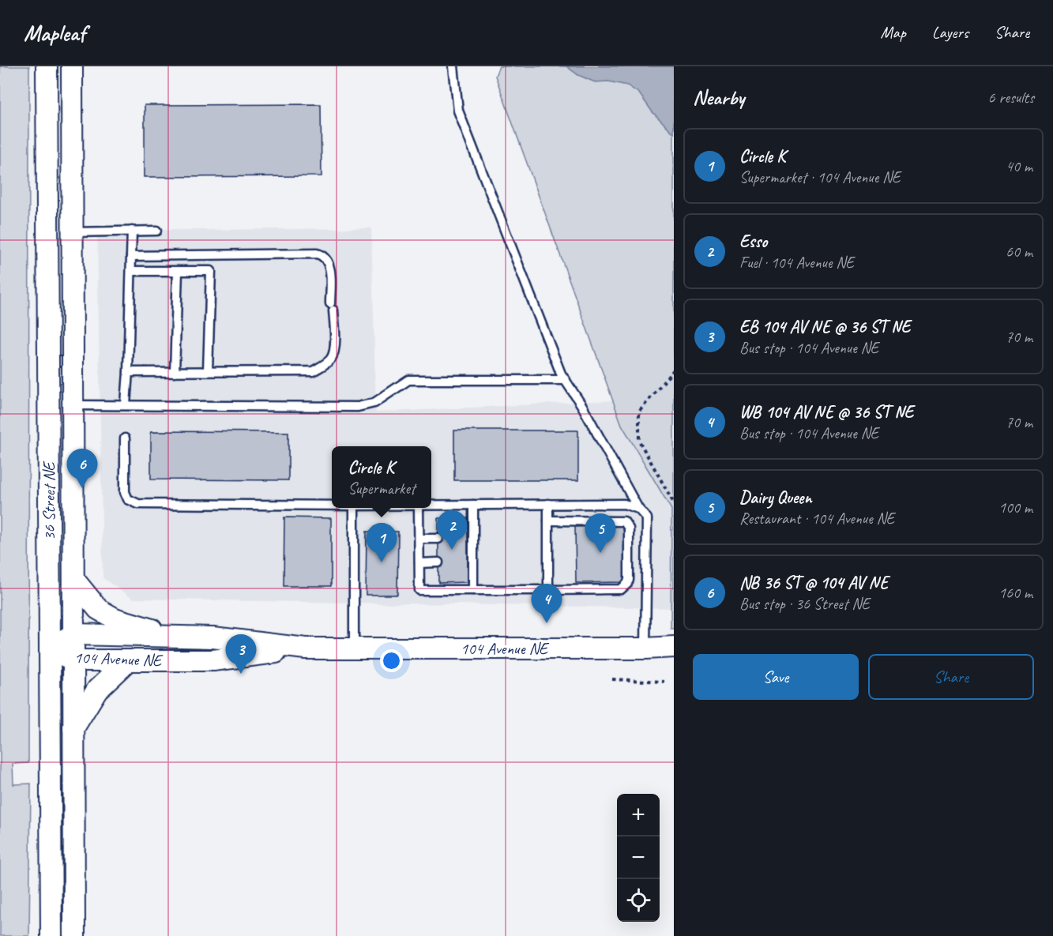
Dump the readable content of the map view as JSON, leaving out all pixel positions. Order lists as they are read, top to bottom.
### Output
{
  "streets": {
    "street": ["36 Street NE", "104 Avenue NE"]
  },
  "crossings": [
    ["36 Street NE", "104 Avenue NE"]
  ],
  "page": {
    "header": "Mapleaf",
    "nav": ["Map", "Layers", "Share"],
    "heading": ["Nearby", "6 results"],
    "list": [
      {
        "mark": "1",
        "name": "Circle K",
        "note": "Supermarket · 104 Avenue NE",
        "value": "40 m"
      },
      {
        "mark": "2",
        "name": "Esso",
        "note": "Fuel · 104 Avenue NE",
        "value": "60 m"
      },
      {
        "mark": "3",
        "name": "EB 104 AV NE @ 36 ST NE",
        "note": "Bus stop · 104 Avenue NE",
        "value": "70 m"
      },
      {
        "mark": "4",
        "name": "WB 104 AV NE @ 36 ST NE",
        "note": "Bus stop · 104 Avenue NE",
        "value": "70 m"
      },
      {
        "mark": "5",
        "name": "Dairy Queen",
        "note": "Restaurant · 104 Avenue NE",
        "value": "100 m"
      },
      {
        "mark": "6",
        "name": "NB 36 ST @ 104 AV NE",
        "note": "Bus stop · 36 Street NE",
        "value": "160 m"
      }
    ],
    "popup": ["Circle K", "Supermarket"],
    "pins": [
      "6",
      "2",
      "5",
      "1",
      "4",
      "3"
    ],
    "buttons": ["Save", "Share"],
    "map_buttons": ["+", "−"]
  }
}
